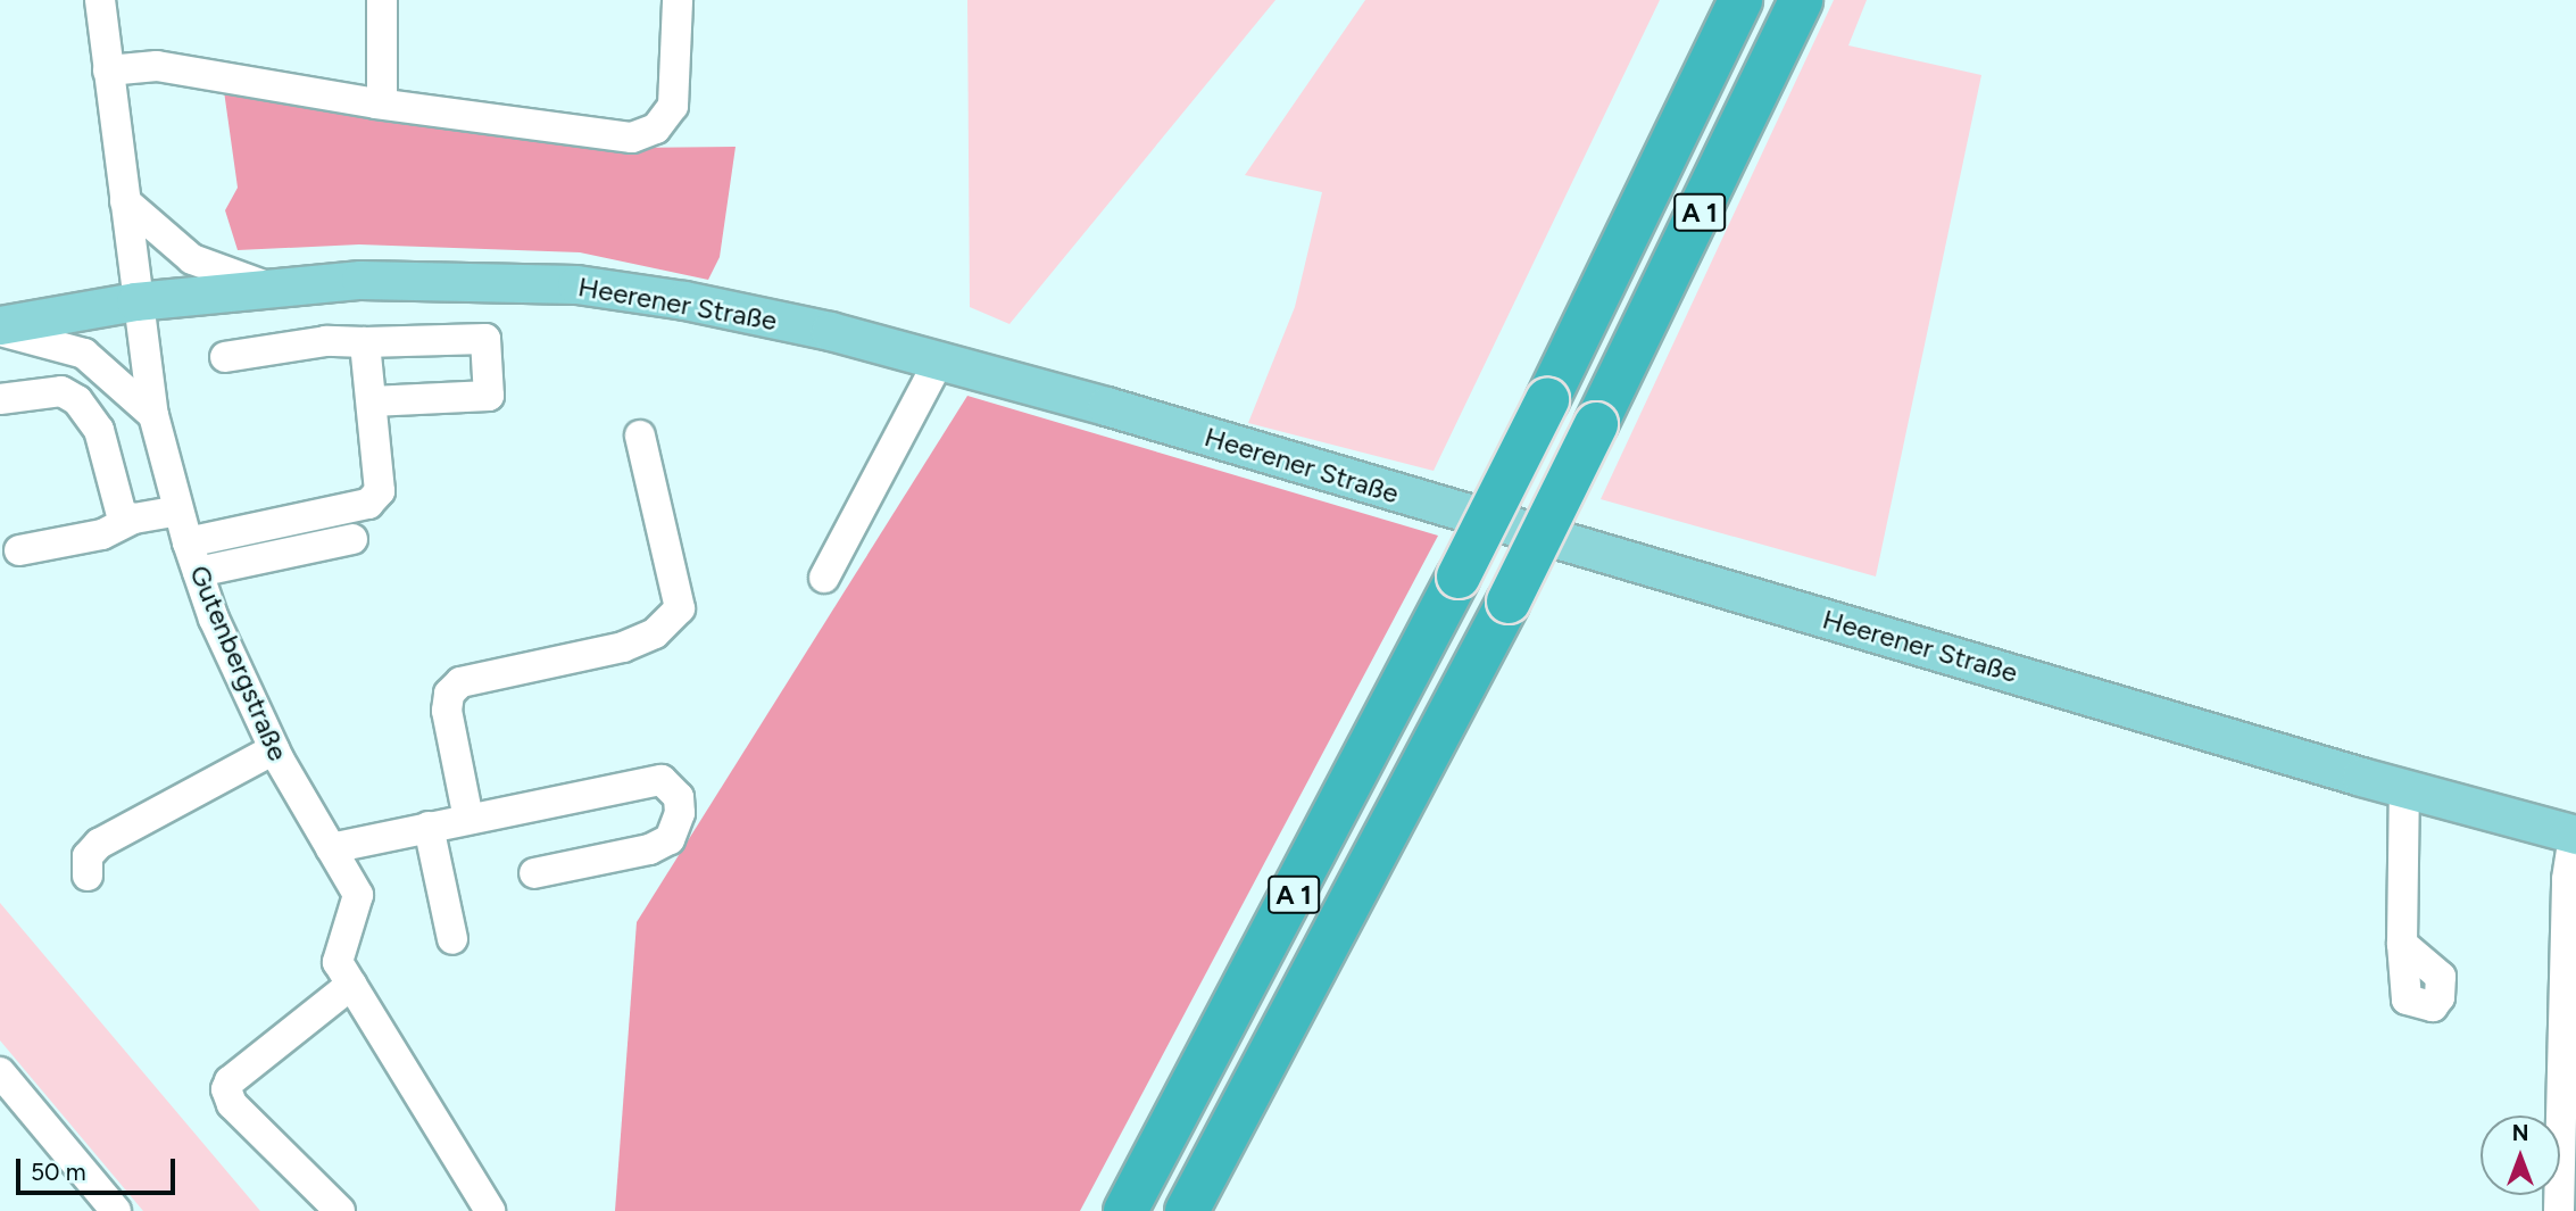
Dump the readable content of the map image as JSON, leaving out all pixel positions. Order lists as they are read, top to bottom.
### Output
{
  "streets": {
    "highway": ["A 1"],
    "main road": ["Heerener Straße"],
    "street": ["Gutenbergstraße"]
  },
  "crossings": [
    ["Heerener Straße", "Gutenbergstraße"]
  ],
  "scale_bar": "50 m",
  "north": "top"
}
